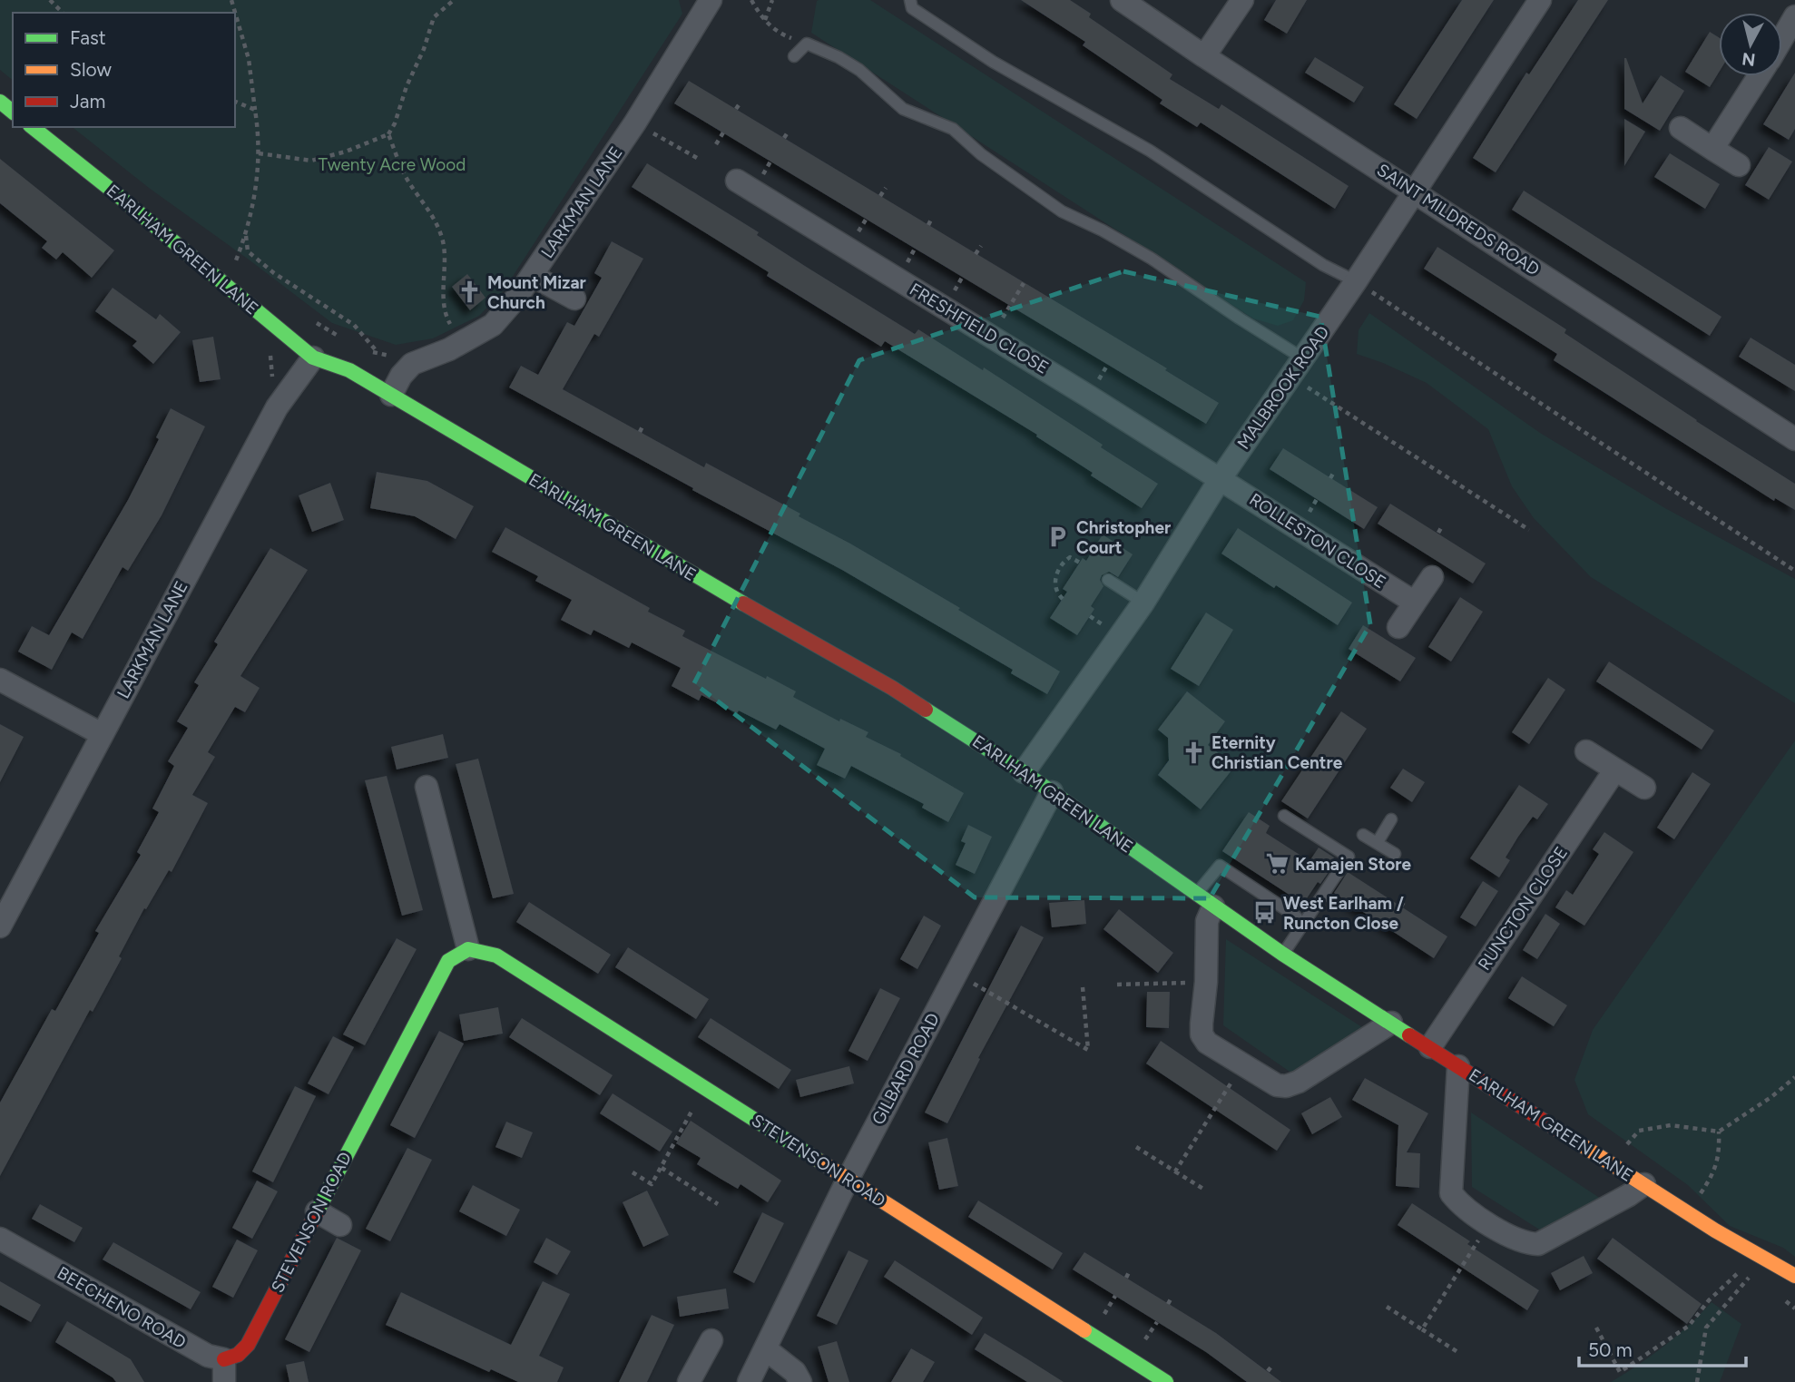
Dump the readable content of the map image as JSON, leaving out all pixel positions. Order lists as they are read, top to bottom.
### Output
{
  "streets": {
    "street": [
      "LARKMAN LANE",
      "SAINT MILDREDS ROAD",
      "EARLHAM GREEN LANE",
      "FRESHFIELD CLOSE",
      "MALBROOK ROAD",
      "ROLLESTON CLOSE",
      "RUNCTON CLOSE",
      "GILBARD ROAD",
      "STEVENSON ROAD",
      "BEECHENO ROAD"
    ]
  },
  "crossings": [
    ["LARKMAN LANE", "EARLHAM GREEN LANE"],
    ["SAINT MILDREDS ROAD", "MALBROOK ROAD"],
    ["EARLHAM GREEN LANE", "MALBROOK ROAD"],
    ["EARLHAM GREEN LANE", "RUNCTON CLOSE"],
    ["EARLHAM GREEN LANE", "GILBARD ROAD"],
    ["FRESHFIELD CLOSE", "MALBROOK ROAD"],
    ["FRESHFIELD CLOSE", "ROLLESTON CLOSE"],
    ["MALBROOK ROAD", "ROLLESTON CLOSE"],
    ["GILBARD ROAD", "STEVENSON ROAD"],
    ["STEVENSON ROAD", "BEECHENO ROAD"]
  ],
  "parks": ["Twenty Acre Wood"],
  "places": {
    "church": ["Mount Mizar Church", "Eternity Christian Centre"],
    "parking": ["Christopher Court"],
    "supermarket": ["Kamajen Store"],
    "bus stop": ["West Earlham / Runcton Close"]
  },
  "legend": ["Fast", "Slow", "Jam"],
  "scale_bar": "50 m",
  "north": "bottom"
}
